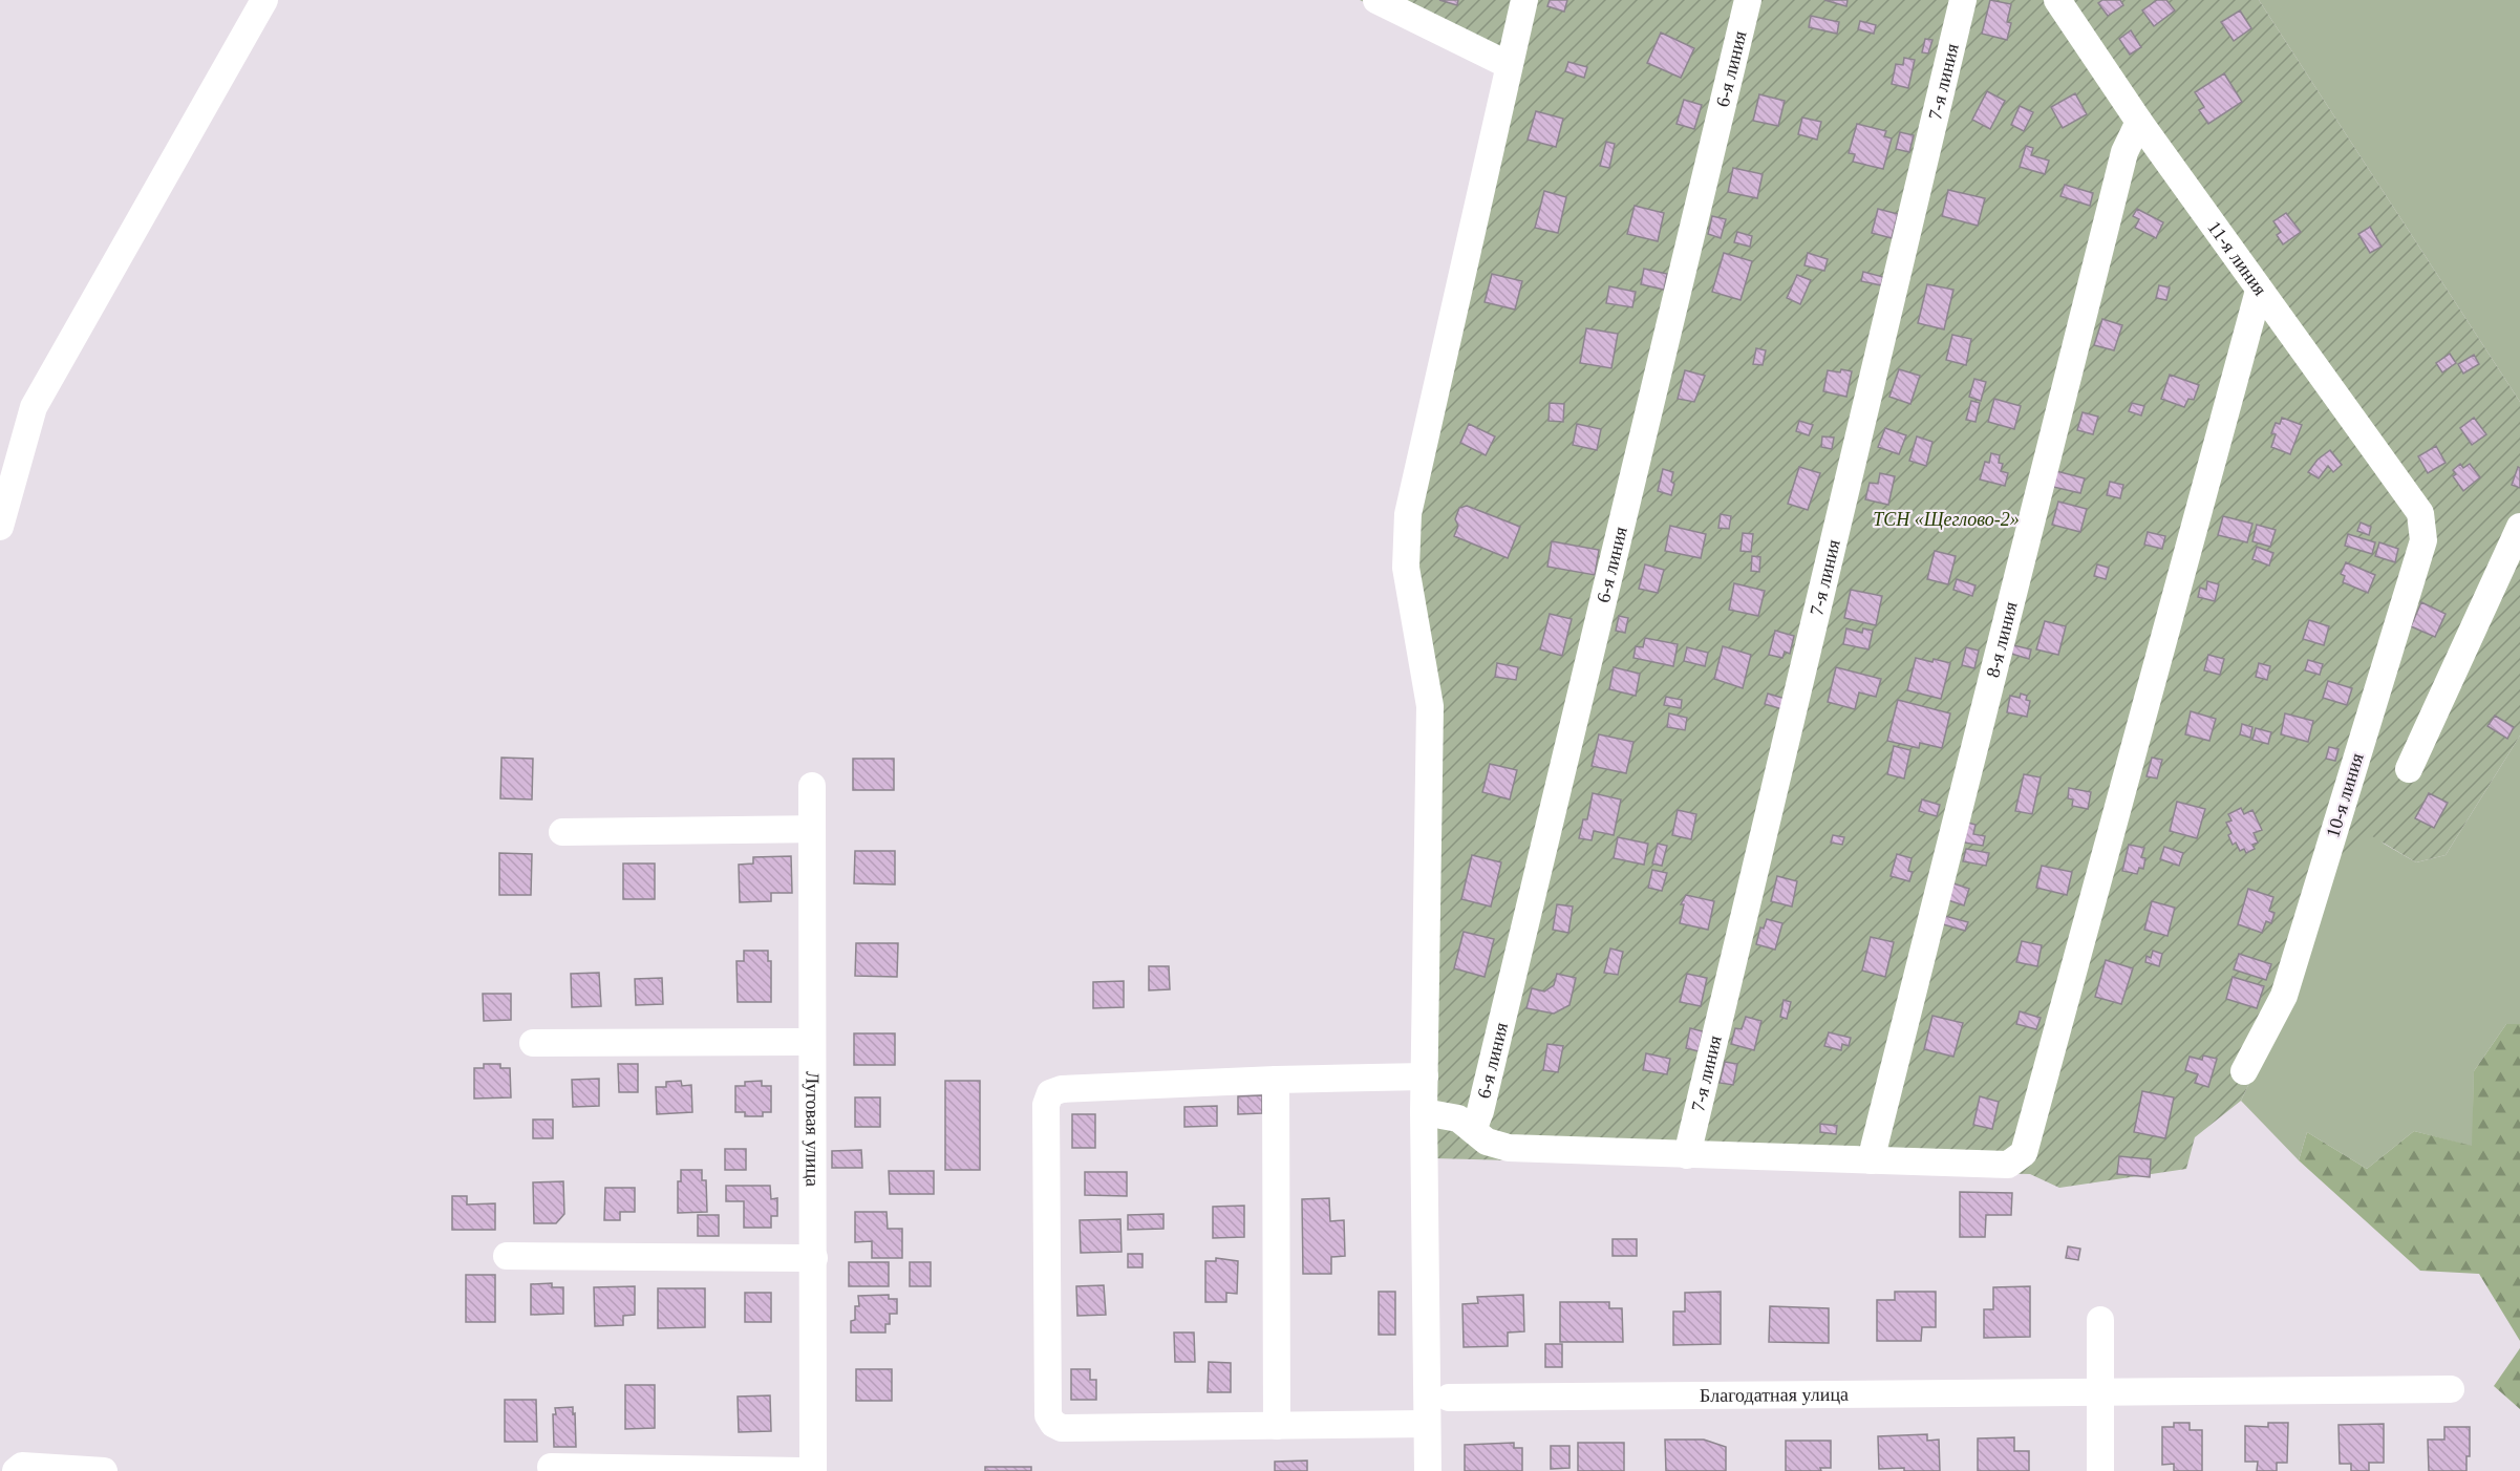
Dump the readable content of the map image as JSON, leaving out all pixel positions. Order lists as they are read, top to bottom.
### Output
{
  "streets": {
    "street": [
      "6-я линия",
      "7-я линия",
      "11-я линия",
      "8-я линия",
      "10-я линия",
      "Луговая улица",
      "Благодатная улица"
    ]
  },
  "crossings": [
    ["11-я линия", "8-я линия"],
    ["11-я линия", "10-я линия"]
  ],
  "parks": ["ТСН «Щеглово-2»"]
}
